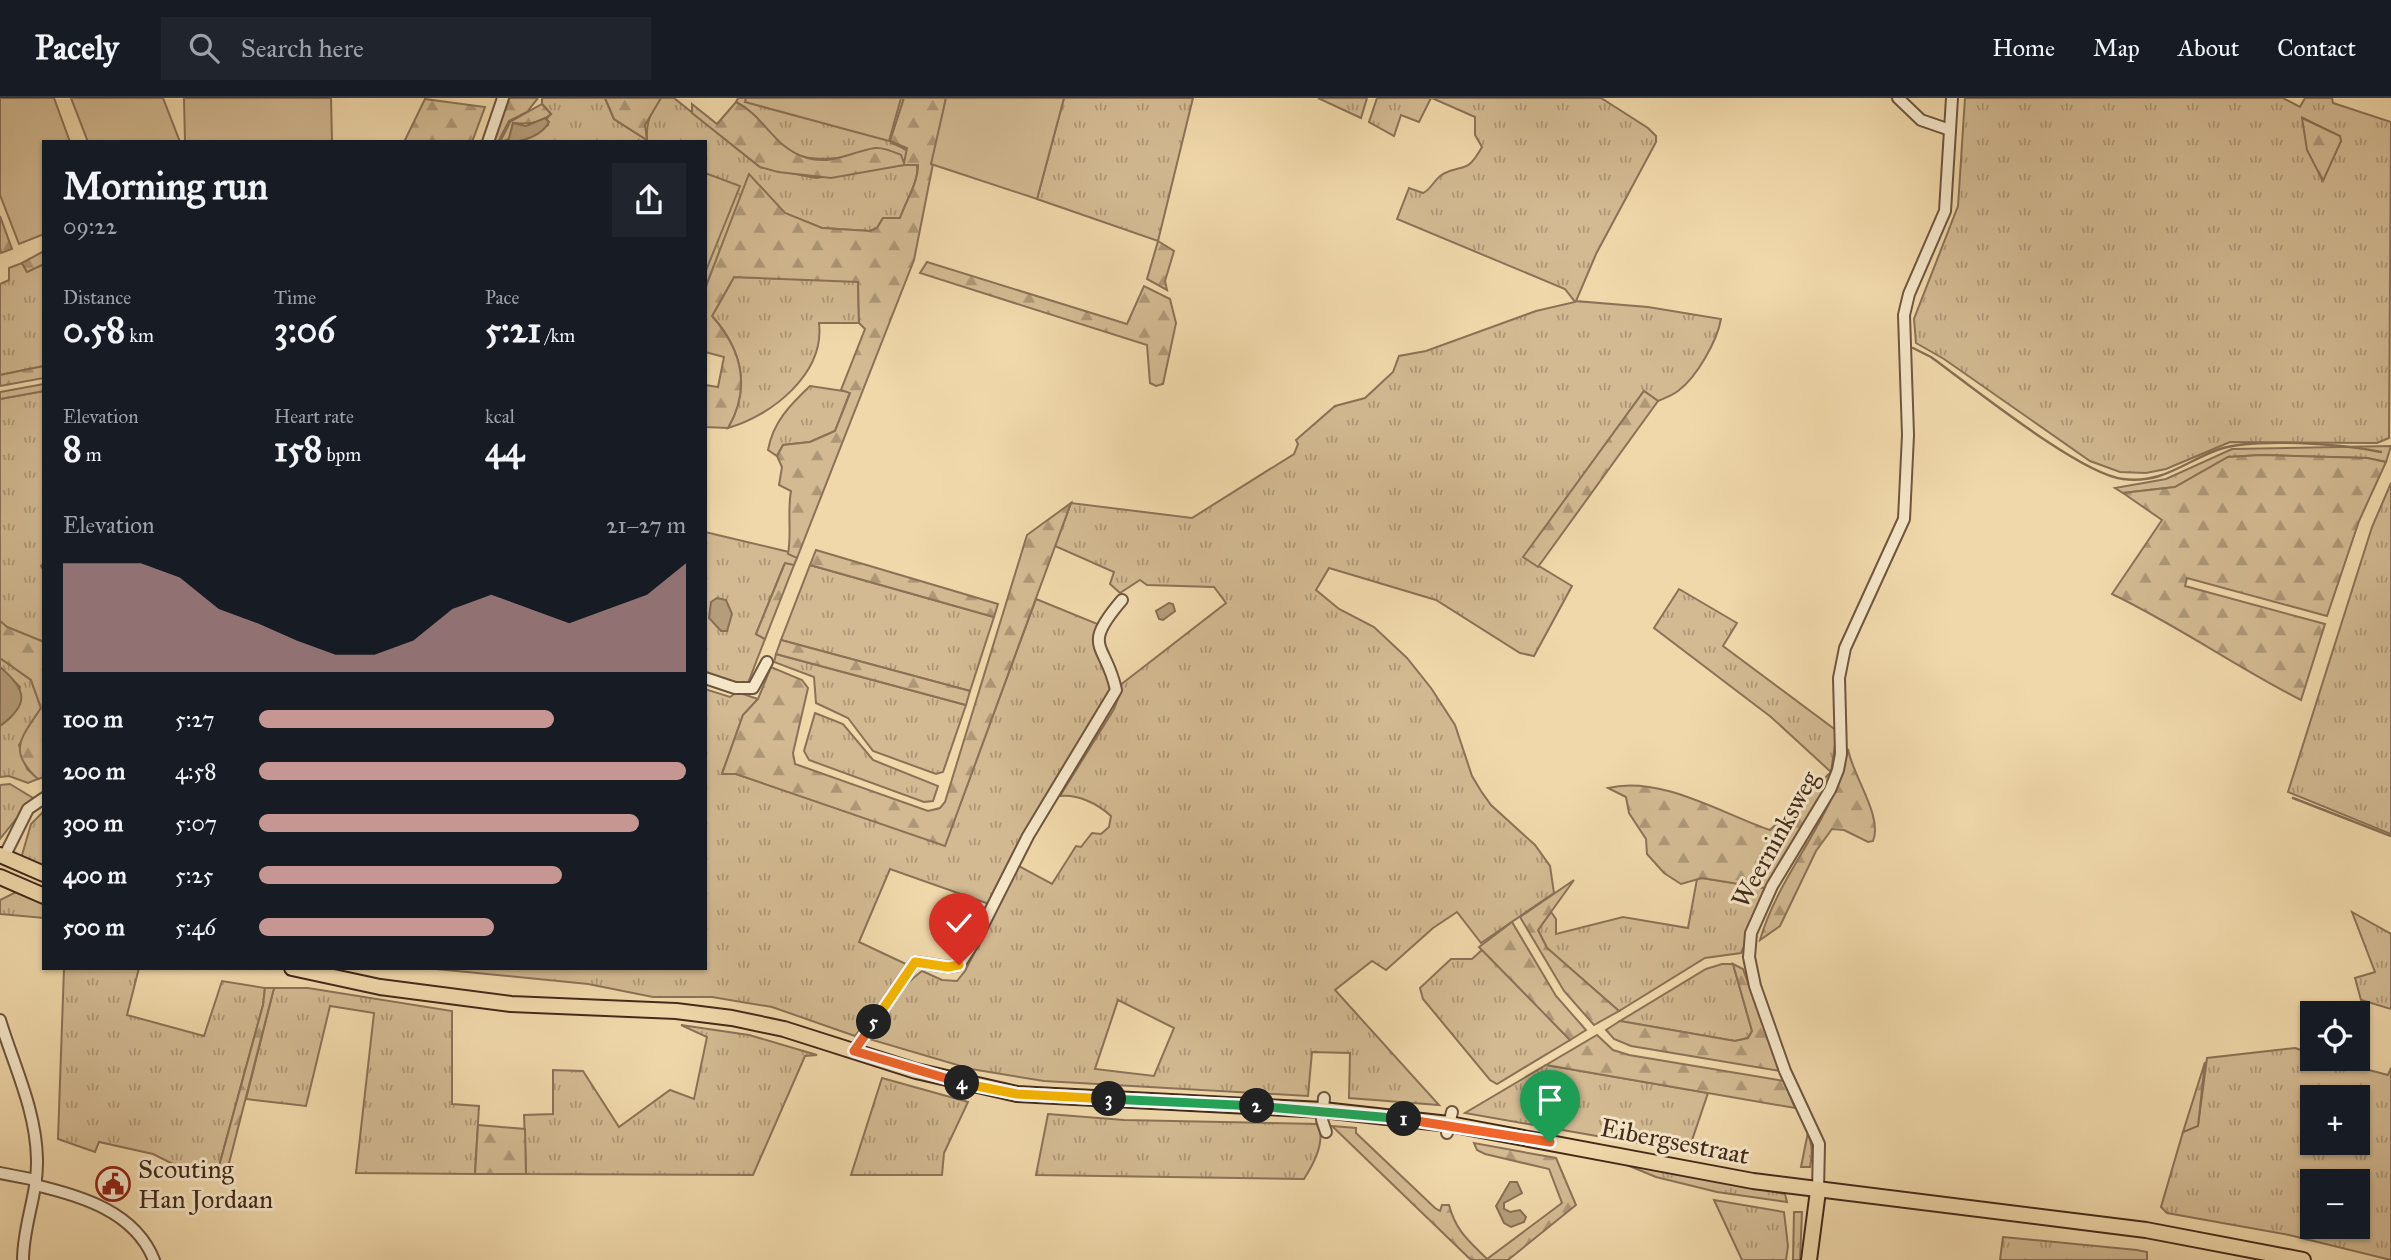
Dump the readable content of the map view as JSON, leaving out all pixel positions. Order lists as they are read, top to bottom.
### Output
{
  "streets": {
    "main road": ["Eibergsestraat"],
    "street": ["Weerninksweg"]
  },
  "crossings": [
    ["Weerninksweg", "Eibergsestraat"]
  ],
  "places": {
    "public building": ["Scouting Han Jordaan"]
  },
  "page": {
    "header": "Pacely",
    "search": "Search here",
    "nav": [
      "Home",
      "Map",
      "About",
      "Contact"
    ],
    "heading": ["Morning run", "09:22"],
    "stats": [
      ["Distance", "0.58 km"],
      ["Time", "3:06"],
      ["Pace", "5:21 /km"],
      ["Elevation", "8 m"],
      ["Heart rate", "158 bpm"],
      ["kcal", "44"]
    ],
    "chart": ["Elevation", "21–27 m"],
    "list": [
      {
        "name": "100 m",
        "note": "5:27"
      },
      {
        "name": "200 m",
        "note": "4:58"
      },
      {
        "name": "300 m",
        "note": "5:07"
      },
      {
        "name": "400 m",
        "note": "5:25"
      },
      {
        "name": "500 m",
        "note": "5:46"
      }
    ],
    "map_buttons": ["+", "−"],
    "pins": [
      "5",
      "4",
      "3",
      "2",
      "1"
    ]
  }
}
